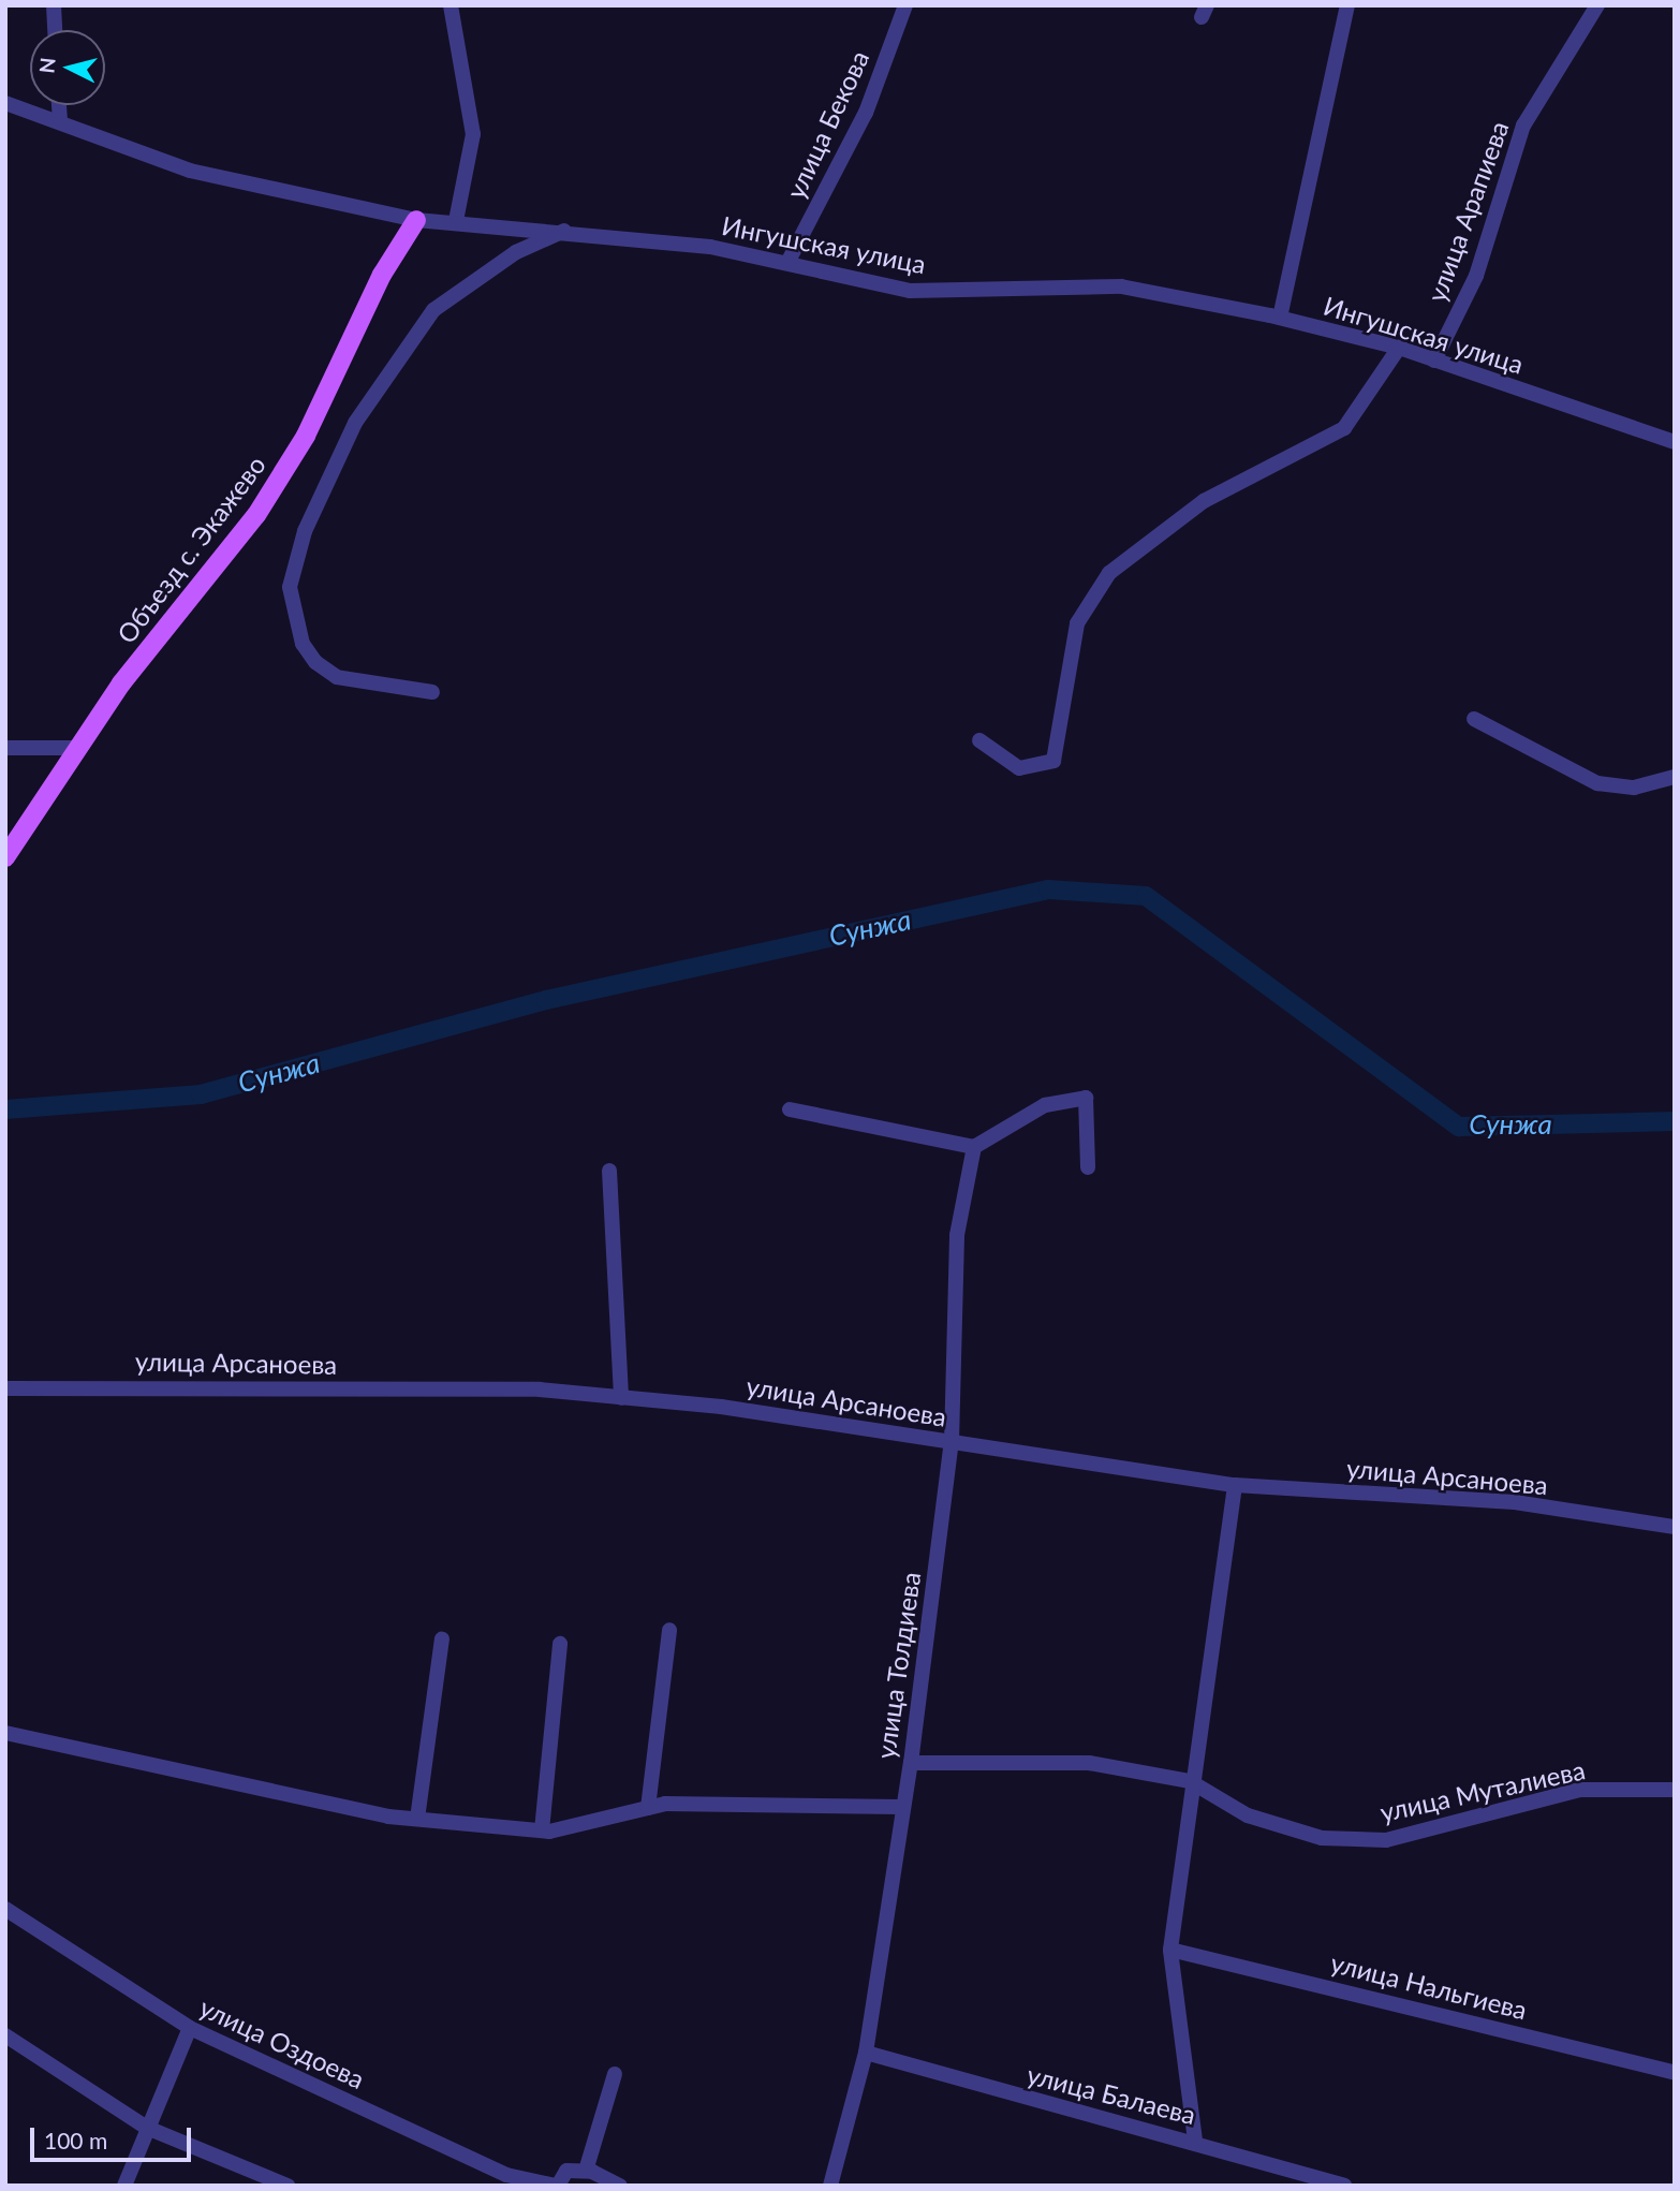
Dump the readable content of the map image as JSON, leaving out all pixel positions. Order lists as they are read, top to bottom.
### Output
{
  "streets": {
    "main road": ["Объезд с. Экажево"],
    "street": [
      "улица Бекова",
      "улица Арапиева",
      "Ингушская улица",
      "улица Арсаноева",
      "улица Толдиева",
      "улица Муталиева",
      "улица Нальгиева",
      "улица Оздоева",
      "улица Балаева"
    ]
  },
  "crossings": [
    ["улица Бекова", "Ингушская улица"],
    ["улица Арапиева", "Ингушская улица"],
    ["Ингушская улица", "Объезд с. Экажево"],
    ["улица Арсаноева", "улица Толдиева"],
    ["улица Толдиева", "улица Муталиева"],
    ["улица Толдиева", "улица Балаева"]
  ],
  "water": ["Сунжа"],
  "scale_bar": "100 m",
  "north": "left"
}
